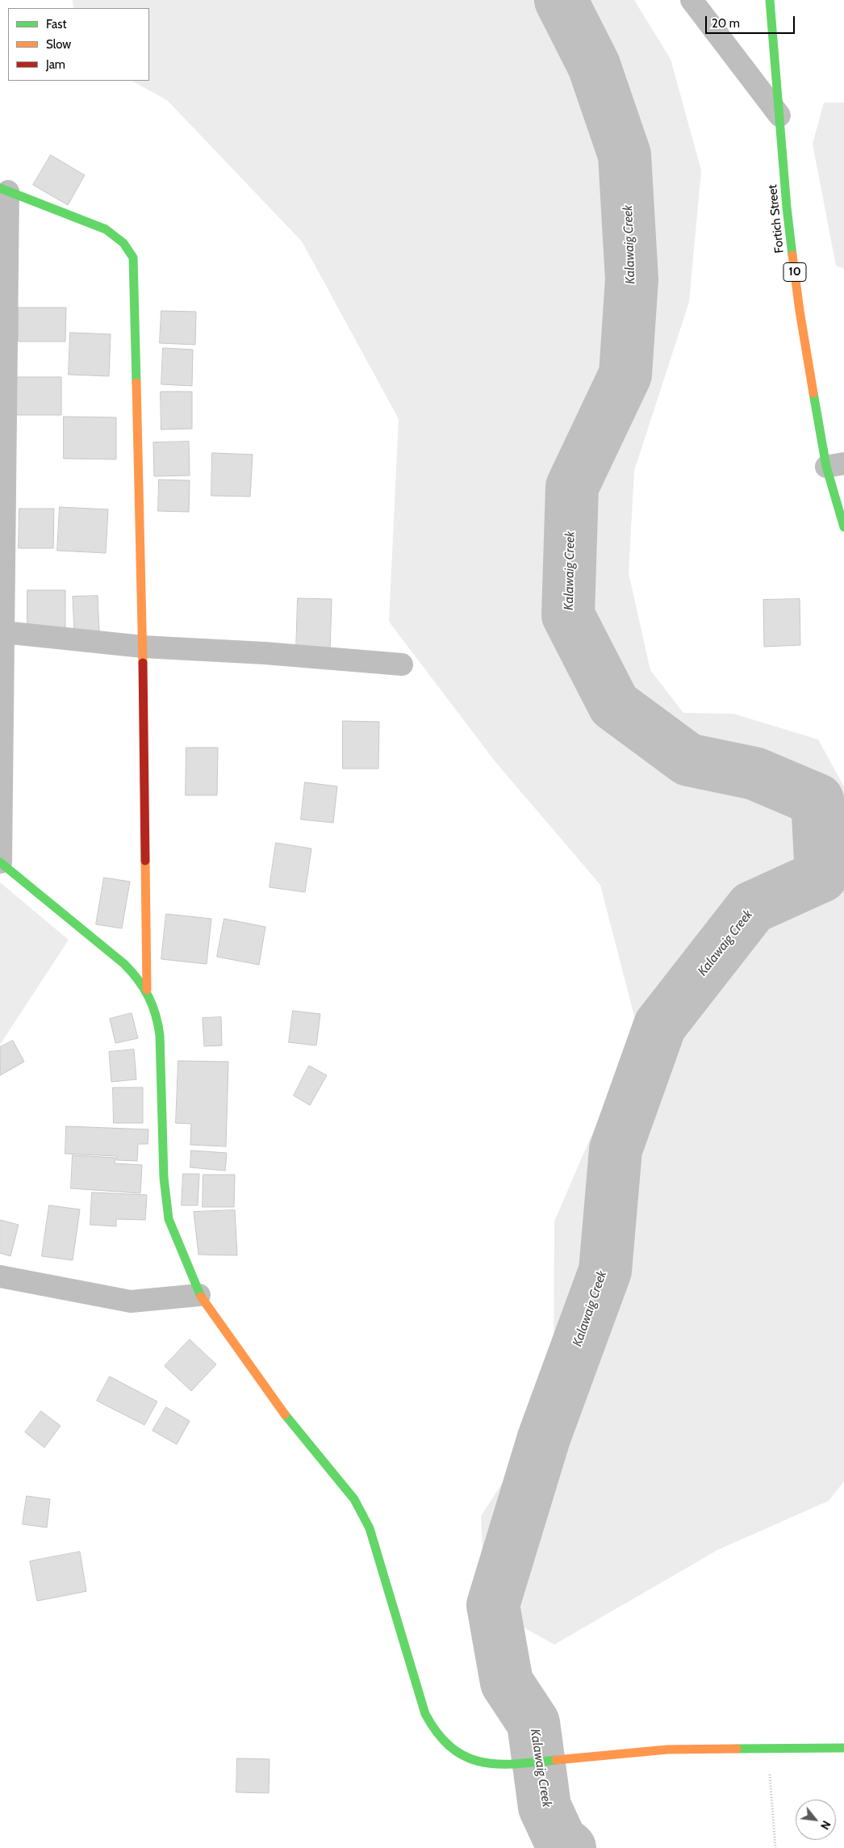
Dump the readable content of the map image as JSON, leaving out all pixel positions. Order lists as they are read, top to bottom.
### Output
{
  "streets": {
    "main road": ["Fortich Street", "10"]
  },
  "water": ["Kalawaig Creek"],
  "legend": ["Fast", "Slow", "Jam"],
  "scale_bar": "20 m",
  "north": "bottom right"
}
